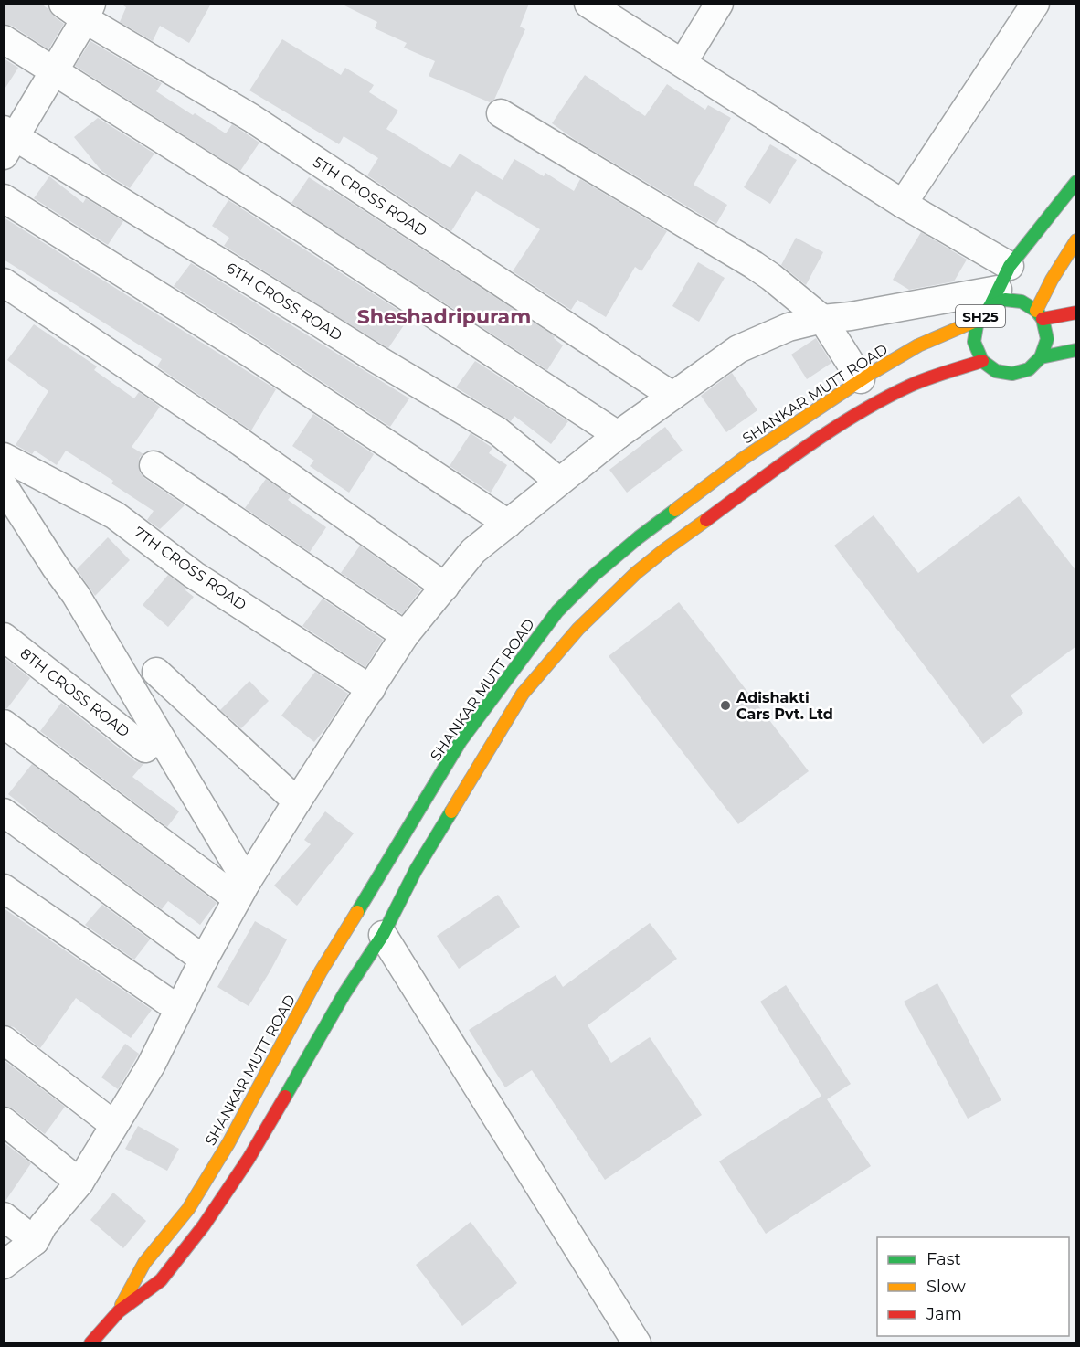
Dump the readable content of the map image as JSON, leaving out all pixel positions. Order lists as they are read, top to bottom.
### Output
{
  "streets": {
    "main road": ["SH25", "SHANKAR MUTT ROAD"],
    "street": [
      "5TH CROSS ROAD",
      "6TH CROSS ROAD",
      "7TH CROSS ROAD",
      "8TH CROSS ROAD"
    ]
  },
  "crossings": [
    ["SH25", "SHANKAR MUTT ROAD"]
  ],
  "districts": ["Sheshadripuram"],
  "places": ["Adishakti Cars Pvt. Ltd"],
  "legend": ["Fast", "Slow", "Jam"]
}
